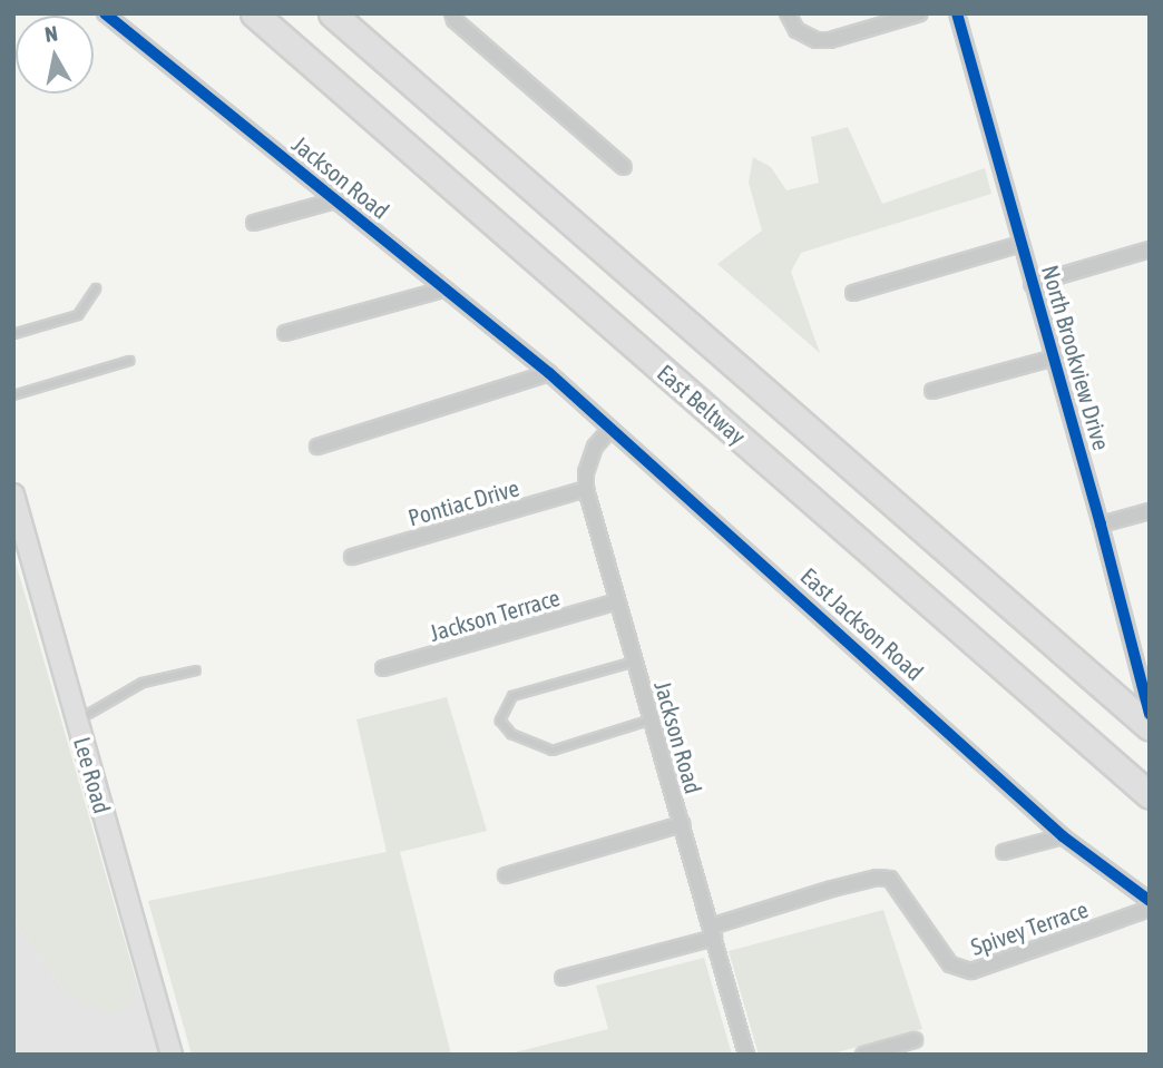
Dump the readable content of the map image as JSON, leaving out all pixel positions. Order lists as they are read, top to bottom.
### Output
{
  "streets": {
    "highway": ["East Beltway"],
    "street": [
      "Jackson Road",
      "North Brookview Drive",
      "Pontiac Drive",
      "Jackson Terrace",
      "East Jackson Road",
      "Lee Road",
      "Spivey Terrace"
    ]
  },
  "crossings": [
    ["Jackson Road", "Pontiac Drive"],
    ["Jackson Road", "Jackson Terrace"],
    ["Jackson Road", "East Jackson Road"],
    ["Jackson Road", "Spivey Terrace"]
  ],
  "north": "top"
}
